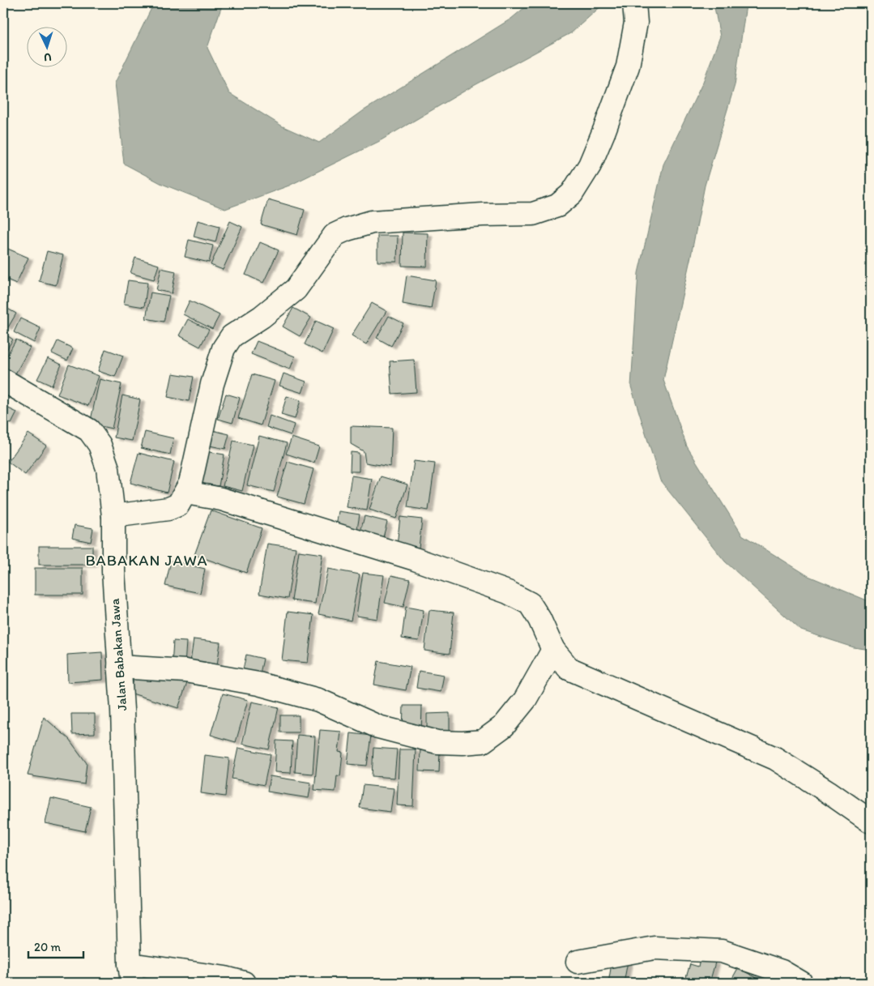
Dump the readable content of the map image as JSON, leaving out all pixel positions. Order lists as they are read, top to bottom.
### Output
{
  "streets": {
    "street": ["Jalan Babakan Jawa"]
  },
  "districts": ["BABAKAN JAWA"],
  "scale_bar": "20 m",
  "north": "bottom"
}
